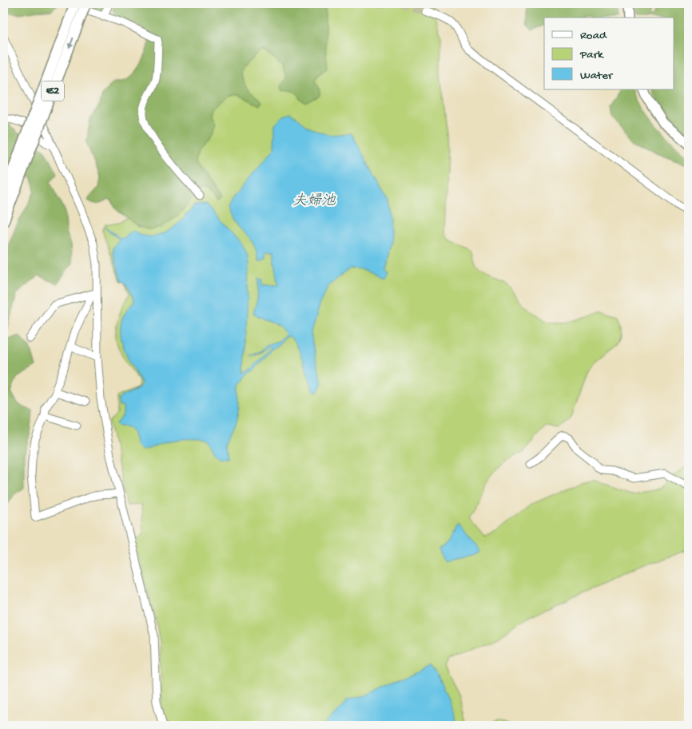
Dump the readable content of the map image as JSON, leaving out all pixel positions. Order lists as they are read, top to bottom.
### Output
{
  "streets": {
    "highway": ["E2"]
  },
  "water": ["夫婦池"],
  "legend": ["Road", "Park", "Water"]
}
